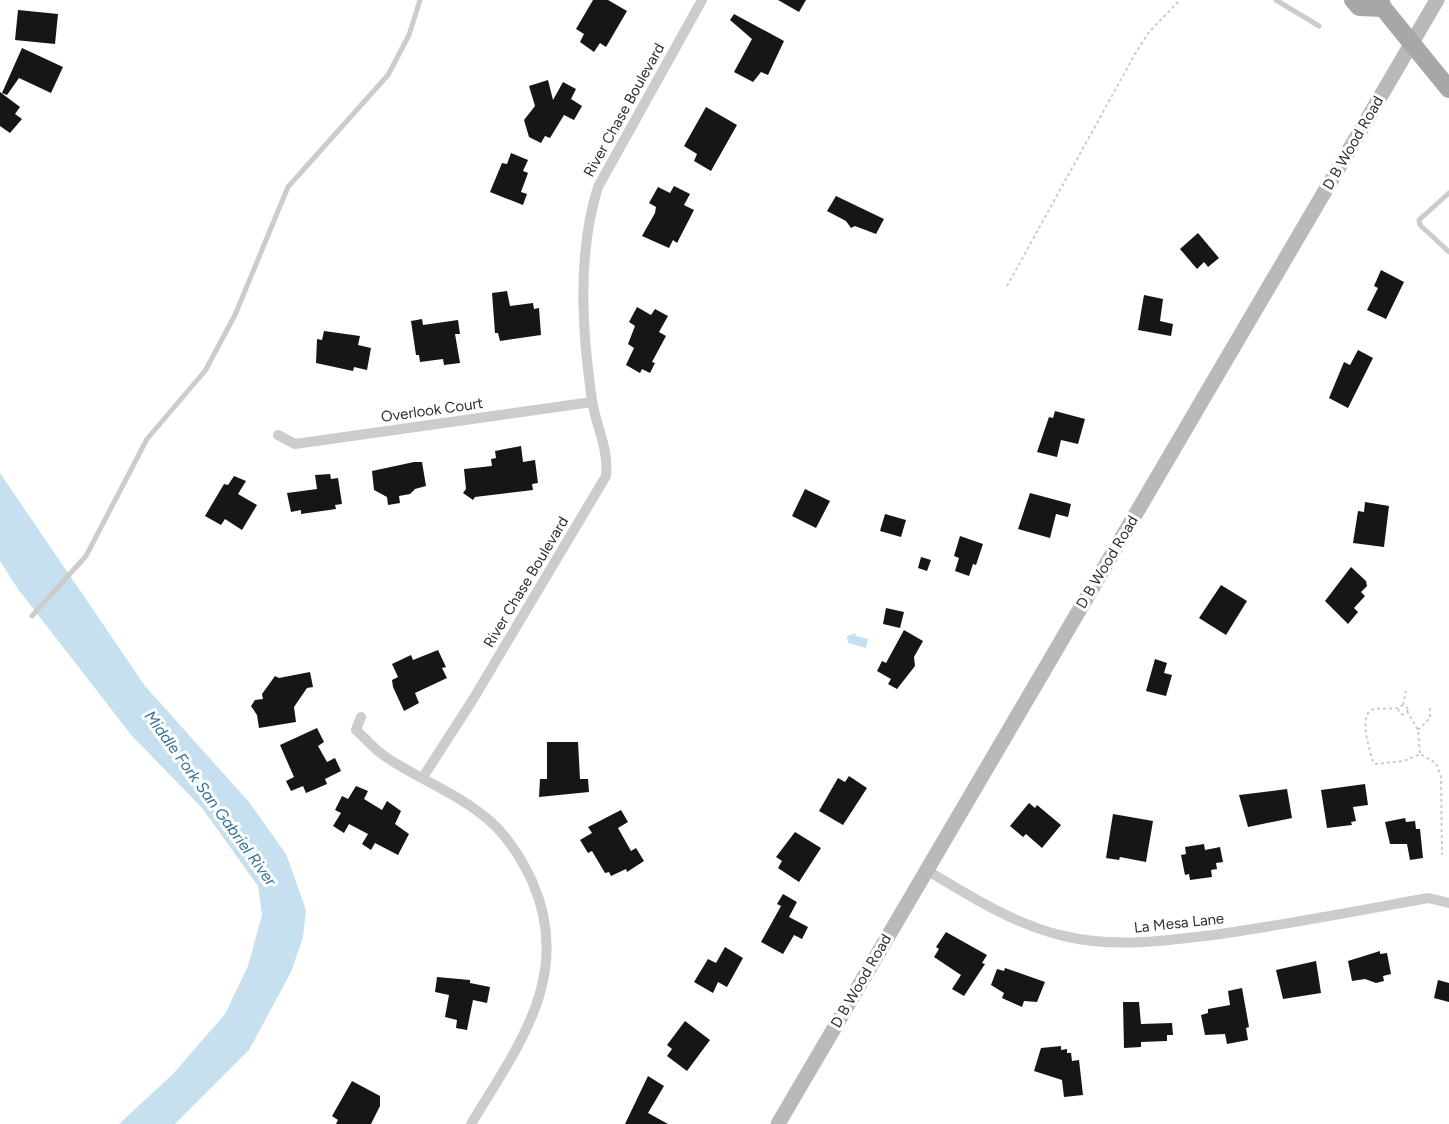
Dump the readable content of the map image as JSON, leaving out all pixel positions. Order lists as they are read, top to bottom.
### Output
{
  "streets": {
    "main road": ["D B Wood Road"],
    "street": ["River Chase Boulevard", "Overlook Court", "La Mesa Lane"]
  },
  "crossings": [
    ["River Chase Boulevard", "Overlook Court"],
    ["D B Wood Road", "La Mesa Lane"]
  ],
  "water": ["Middle Fork San Gabriel River"]
}
